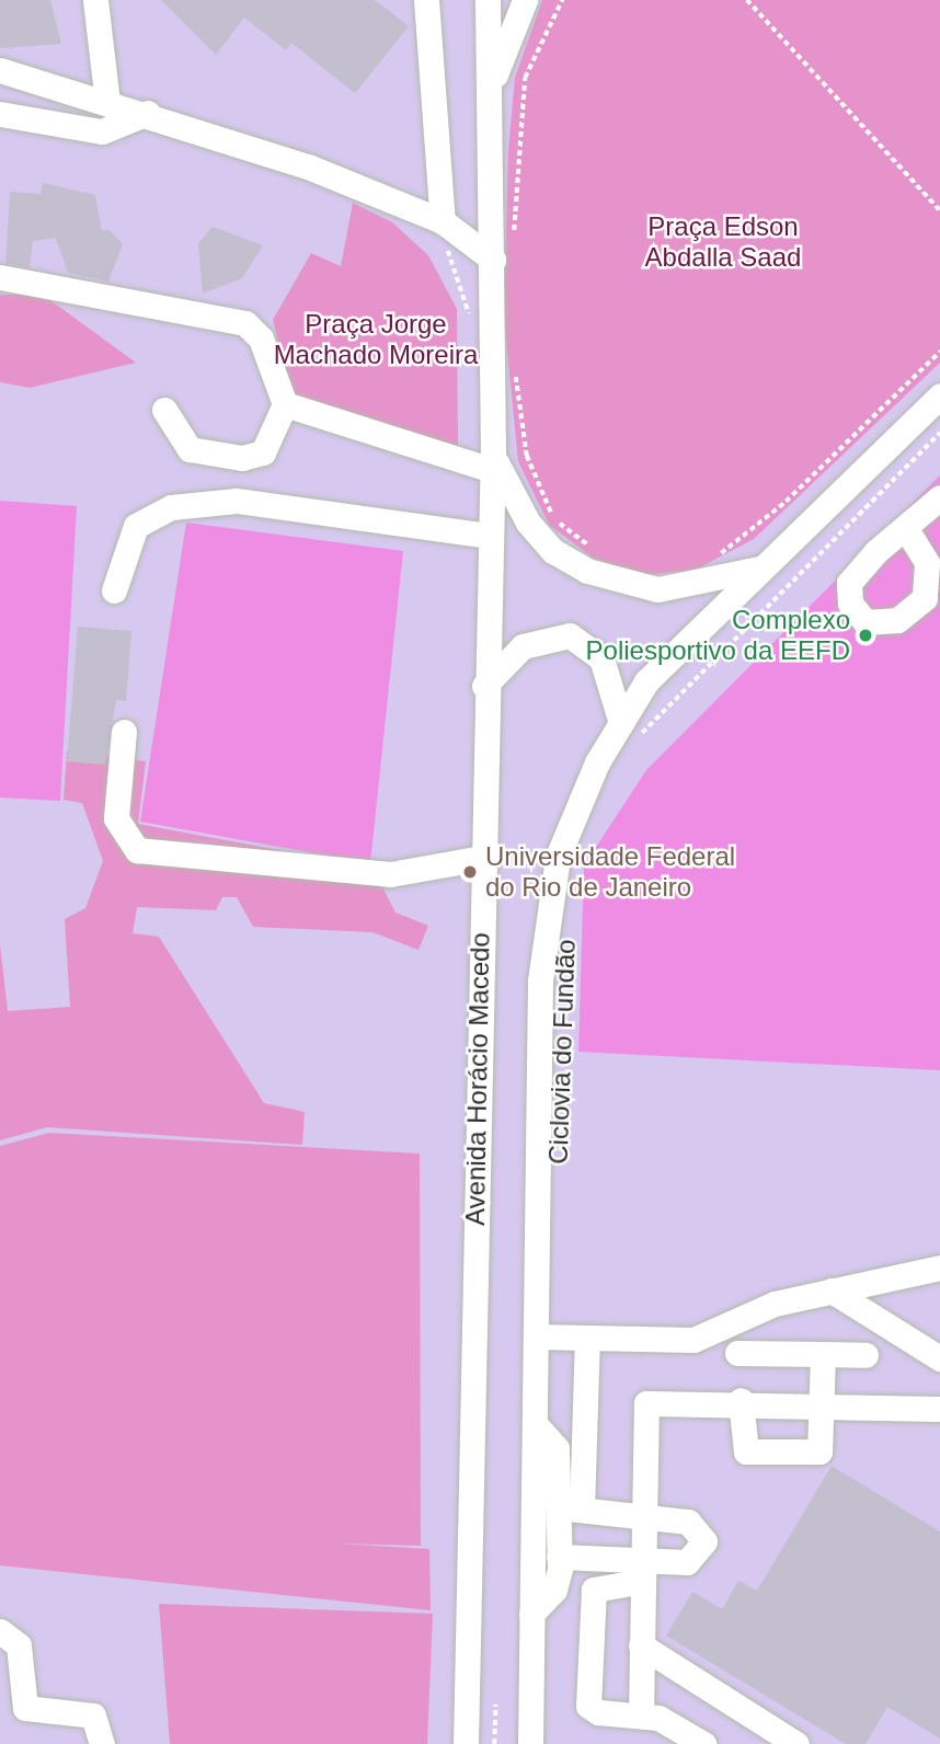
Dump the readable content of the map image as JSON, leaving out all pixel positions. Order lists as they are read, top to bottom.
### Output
{
  "streets": {
    "street": ["Avenida Horácio Macedo"]
  },
  "parks": ["Praça Edson Abdalla Saad", "Praça Jorge Machado Moreira"],
  "places": ["Complexo Poliesportivo da EEFD", "Universidade Federal do Rio de Janeiro"]
}
